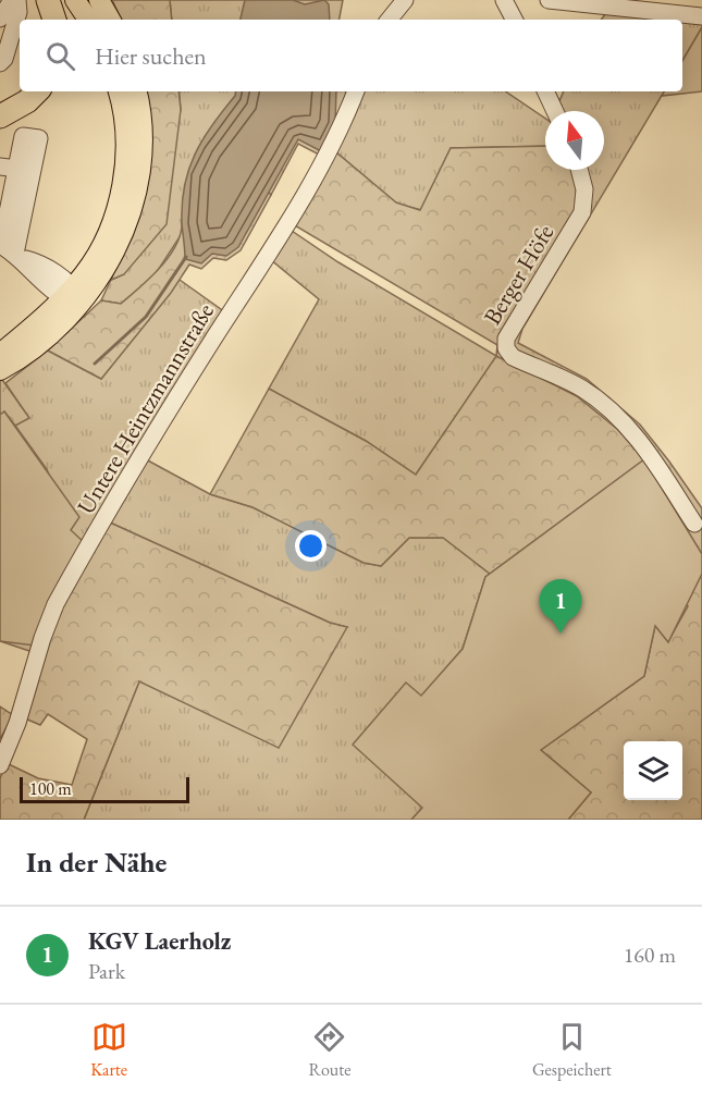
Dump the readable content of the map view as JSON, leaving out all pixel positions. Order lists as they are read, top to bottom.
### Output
{
  "streets": {
    "street": ["Berger Höfe", "Untere Heintzmannstraße"]
  },
  "scale_bar": "100 m",
  "north": "top",
  "page": {
    "search": "Hier suchen",
    "pins": "1",
    "scale": "100 m",
    "heading": "In der Nähe",
    "list": [
      {
        "mark": "1",
        "name": "KGV Laerholz",
        "note": "Park",
        "value": "160 m"
      }
    ],
    "nav": ["Karte", "Route", "Gespeichert"]
  }
}
